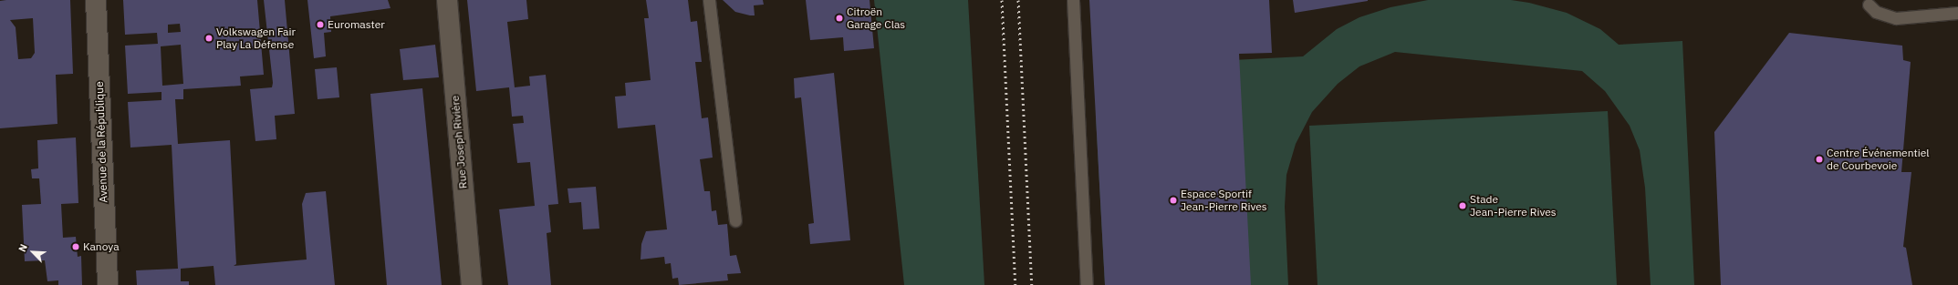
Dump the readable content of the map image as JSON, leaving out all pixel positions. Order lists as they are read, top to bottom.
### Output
{
  "streets": {
    "street": ["Avenue de la République", "Rue Joseph Rivière"]
  },
  "places": [
    "Citroën Garage Clas",
    "Euromaster",
    "Volkswagen Fair Play La Défense",
    "Centre Événementiel de Courbevoie",
    "Espace Sportif Jean-Pierre Rives",
    "Stade Jean-Pierre Rives",
    "Kanoya"
  ],
  "north": "top left"
}
